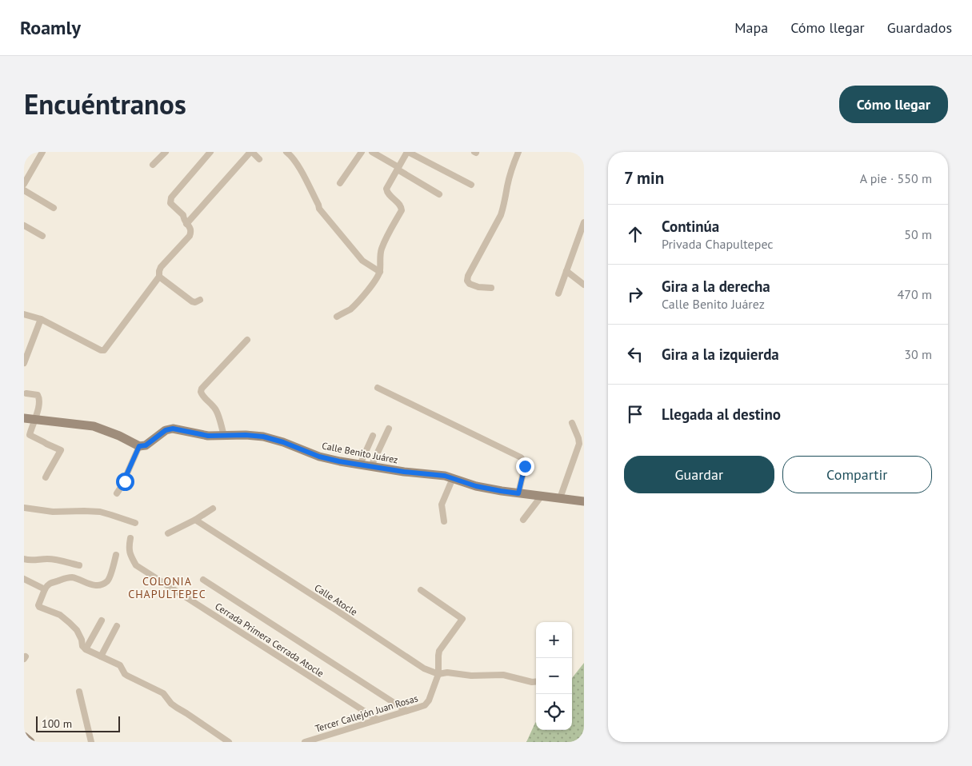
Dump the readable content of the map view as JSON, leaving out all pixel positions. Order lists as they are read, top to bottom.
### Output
{
  "streets": {
    "street": [
      "Calle Benito Juárez",
      "Calle Atocle",
      "Cerrada Primera Cerrada Atocle",
      "Tercer Callejón Juan Rosas"
    ]
  },
  "crossings": [
    ["Calle Atocle", "Tercer Callejón Juan Rosas"],
    ["Cerrada Primera Cerrada Atocle", "Tercer Callejón Juan Rosas"]
  ],
  "districts": ["COLONIA CHAPULTEPEC"],
  "scale_bar": "100 m",
  "page": {
    "header": "Roamly",
    "nav": ["Mapa", "Cómo llegar", "Guardados"],
    "title": "Encuéntranos",
    "buttons": [
      "Cómo llegar",
      ["Guardar", "Compartir"]
    ],
    "heading": ["7 min", "A pie · 550 m"],
    "list": [
      ["Continúa", "Privada Chapultepec", "50 m"],
      ["Gira a la derecha", "Calle Benito Juárez", "470 m"],
      ["Gira a la izquierda", "30 m"],
      "Llegada al destino"
    ],
    "map_buttons": ["+", "−"],
    "scale": "100 m"
  }
}
